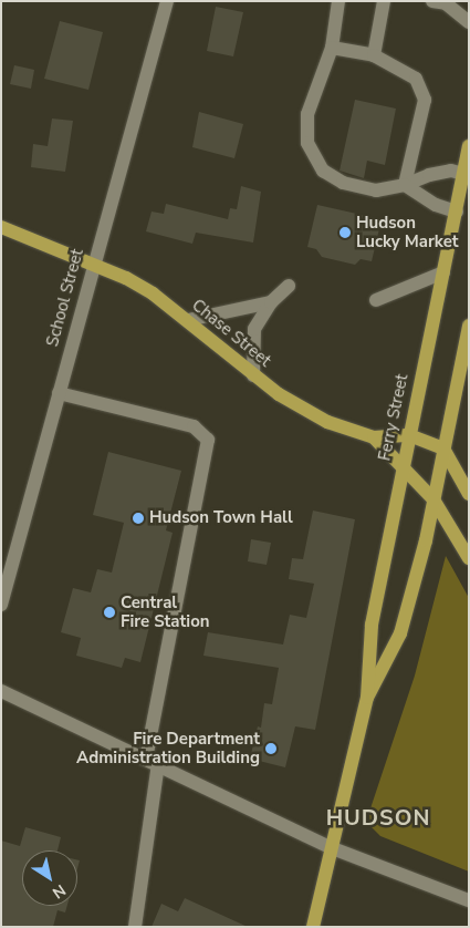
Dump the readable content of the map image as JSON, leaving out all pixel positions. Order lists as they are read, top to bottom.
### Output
{
  "streets": {
    "main road": ["Chase Street", "Ferry Street"],
    "street": ["School Street"]
  },
  "crossings": [
    ["School Street", "Chase Street"],
    ["Chase Street", "Ferry Street"]
  ],
  "districts": ["HUDSON"],
  "places": [
    "Hudson Lucky Market",
    "Hudson Town Hall",
    "Central Fire Station",
    "Fire Department Administration Building"
  ],
  "north": "bottom right"
}
